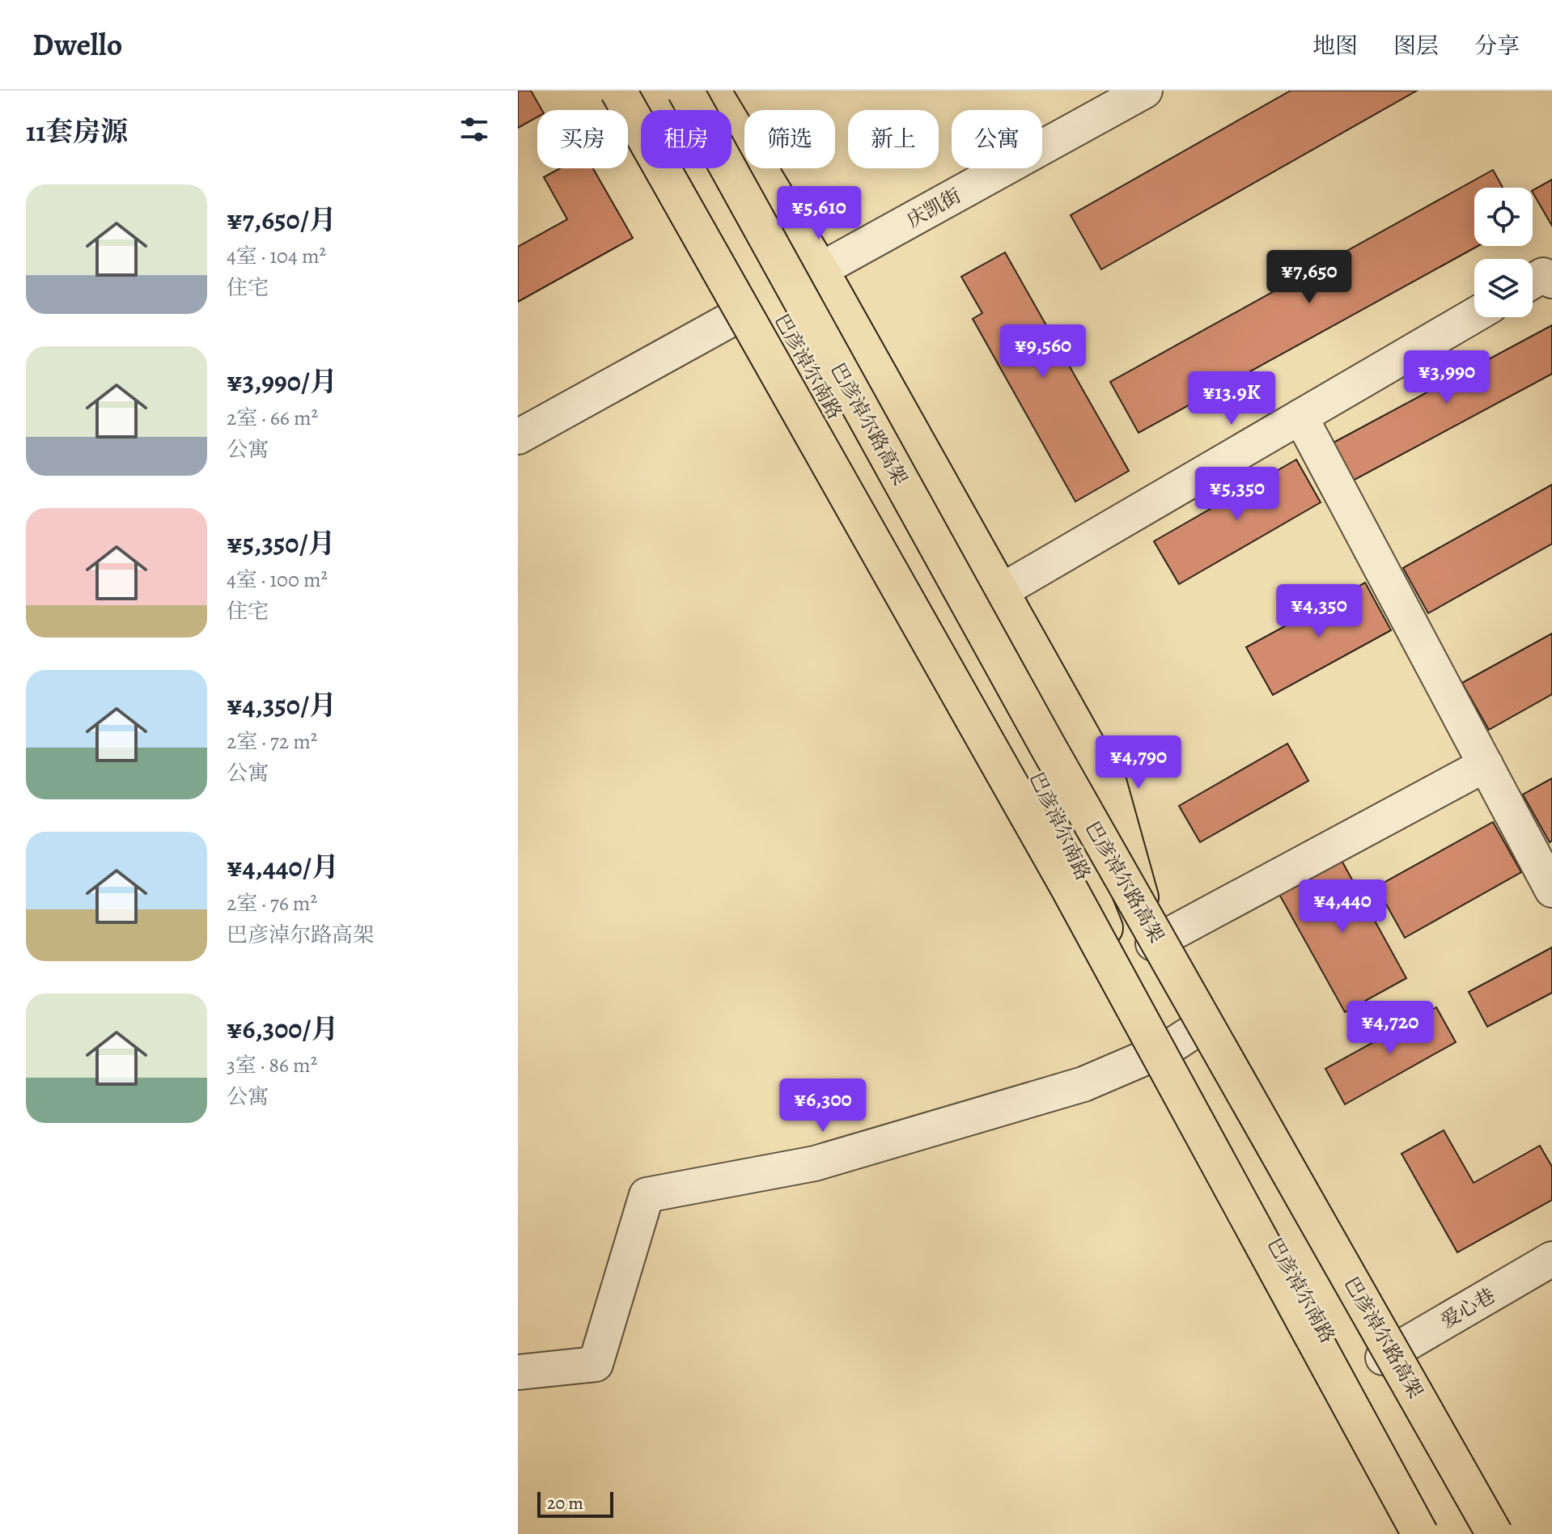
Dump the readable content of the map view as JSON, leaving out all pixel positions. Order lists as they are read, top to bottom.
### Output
{
  "streets": {
    "main road": ["巴彦淖尔南路", "巴彦淖尔路高架"],
    "street": ["庆凯街", "爱心巷"]
  },
  "crossings": [
    ["庆凯街", "巴彦淖尔南路"],
    ["巴彦淖尔南路", "爱心巷"]
  ],
  "scale_bar": "20 m",
  "page": {
    "header": "Dwello",
    "nav": ["地图", "图层", "分享"],
    "heading": "11套房源",
    "chip": [
      "买房",
      "租房",
      "筛选",
      "新上",
      "公寓"
    ],
    "list": [
      {
        "name": "¥7,650/月",
        "note": "4室 · 104 m² · 住宅"
      },
      {
        "name": "¥3,990/月",
        "note": "2室 · 66 m² · 公寓"
      },
      {
        "name": "¥5,350/月",
        "note": "4室 · 100 m² · 住宅"
      },
      {
        "name": "¥4,350/月",
        "note": "2室 · 72 m² · 公寓"
      },
      {
        "name": "¥4,440/月",
        "note": "2室 · 76 m² · 巴彦淖尔路高架"
      },
      {
        "name": "¥6,300/月",
        "note": "3室 · 86 m² · 公寓"
      }
    ],
    "price": [
      "¥5,610",
      "¥7,650",
      "¥9,560",
      "¥3,990",
      "¥13.9K",
      "¥5,350",
      "¥4,350",
      "¥4,790",
      "¥4,440",
      "¥4,720",
      "¥6,300"
    ],
    "scale": "20 m"
  }
}
